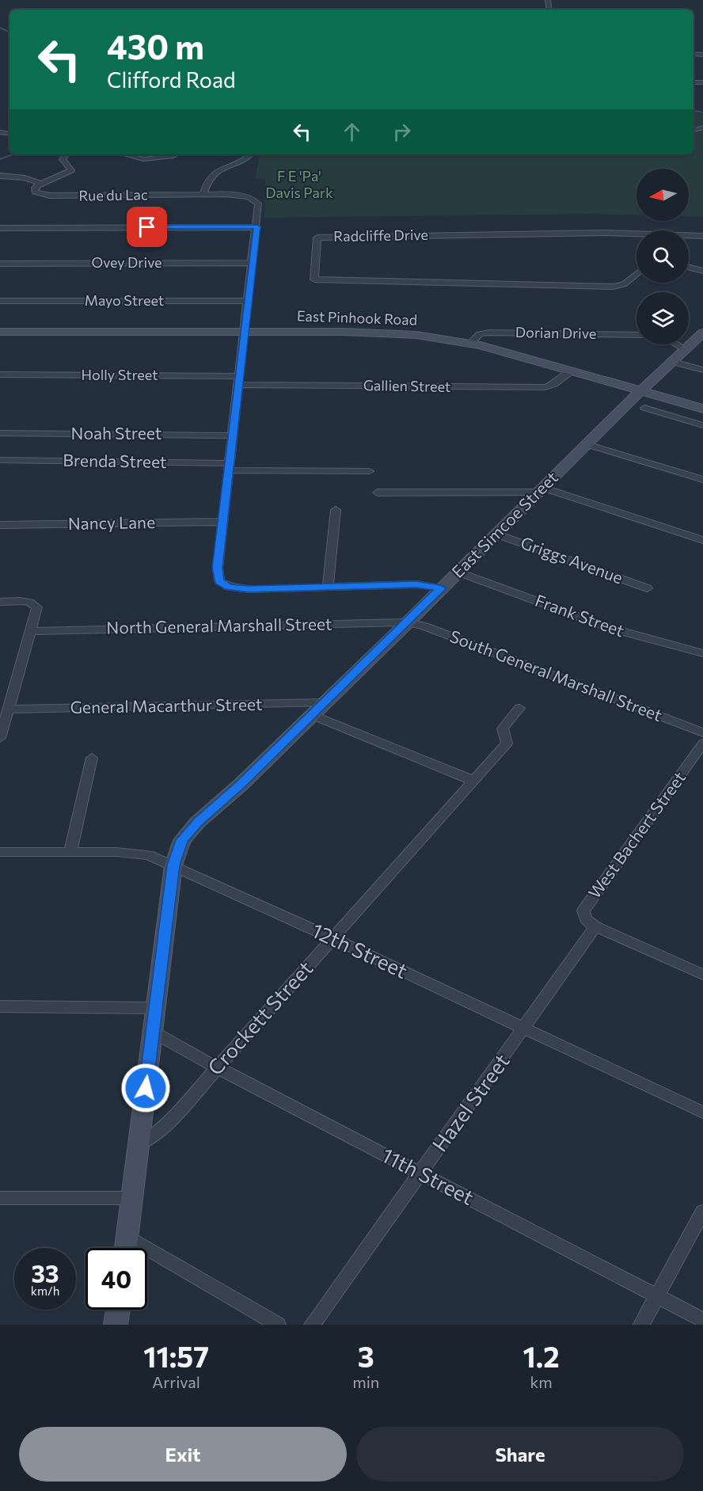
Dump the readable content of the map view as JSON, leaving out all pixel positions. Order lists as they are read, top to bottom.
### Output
{
  "streets": {
    "street": [
      "Rue du Lac",
      "Radcliffe Drive",
      "Ovey Drive",
      "Mayo Street",
      "East Pinhook Road",
      "Dorian Drive",
      "Holly Street",
      "Gallien Street",
      "Noah Street",
      "Brenda Street",
      "Nancy Lane",
      "East Simcoe Street",
      "Griggs Avenue",
      "Frank Street",
      "North General Marshall Street",
      "South General Marshall Street",
      "General Macarthur Street",
      "West Bachert Street",
      "12th Street",
      "Crockett Street",
      "Hazel Street",
      "11th Street"
    ]
  },
  "crossings": [
    ["East Pinhook Road", "Dorian Drive"],
    ["East Pinhook Road", "Gallien Street"],
    ["East Pinhook Road", "East Simcoe Street"],
    ["Holly Street", "Gallien Street"],
    ["East Simcoe Street", "Griggs Avenue"],
    ["East Simcoe Street", "Frank Street"],
    ["East Simcoe Street", "North General Marshall Street"],
    ["East Simcoe Street", "South General Marshall Street"],
    ["East Simcoe Street", "General Macarthur Street"],
    ["East Simcoe Street", "12th Street"],
    ["East Simcoe Street", "Crockett Street"],
    ["East Simcoe Street", "11th Street"],
    ["North General Marshall Street", "South General Marshall Street"],
    ["West Bachert Street", "Hazel Street"],
    ["12th Street", "Crockett Street"],
    ["12th Street", "Hazel Street"],
    ["Crockett Street", "11th Street"],
    ["Hazel Street", "11th Street"]
  ],
  "parks": ["F E 'Pa' Davis Park"],
  "north": "left",
  "page": {
    "turn": ["430 m", "Clifford Road"],
    "speed": "33 km/h",
    "limit": "40",
    "eta": [
      "11:57",
      "Arrival",
      "3",
      "min",
      "1.2",
      "km"
    ],
    "buttons": ["Exit", "Share"]
  }
}
